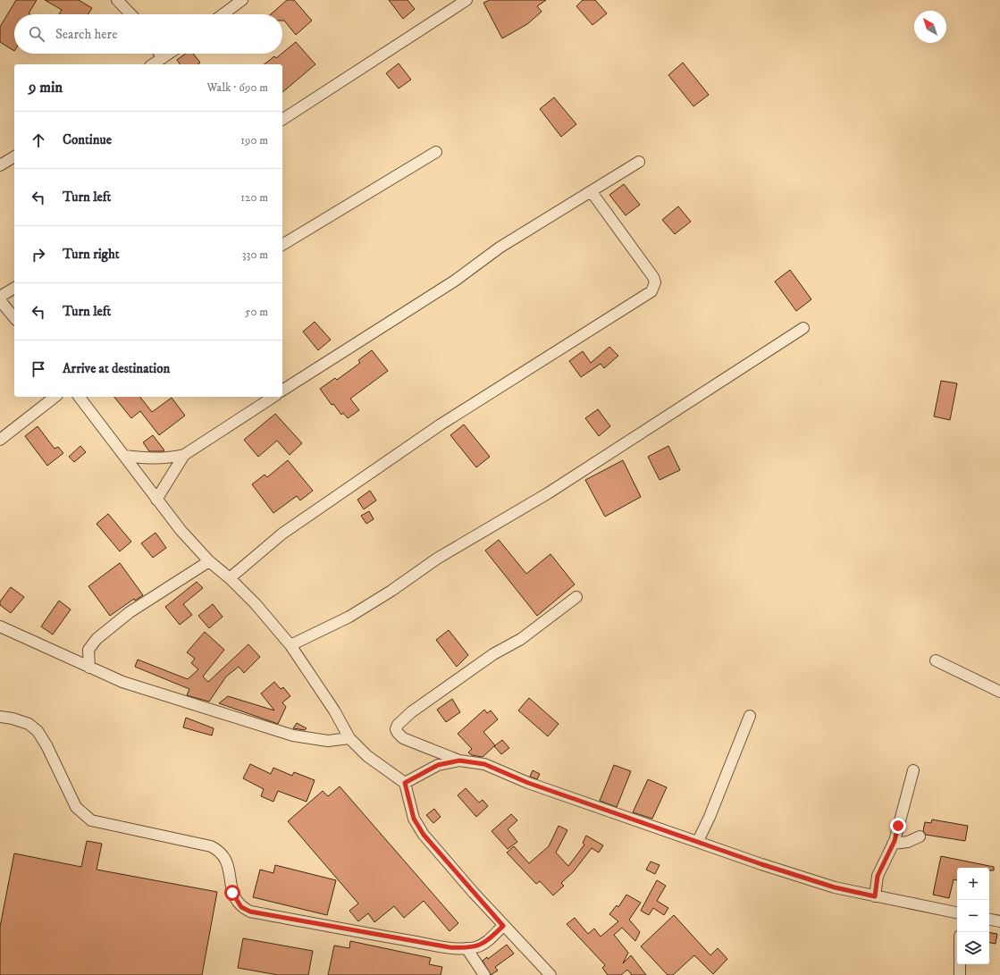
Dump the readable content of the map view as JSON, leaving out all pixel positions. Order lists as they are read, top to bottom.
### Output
{
  "north": "top left",
  "page": {
    "search": "Search here",
    "heading": ["9 min", "Walk · 690 m"],
    "list": [
      ["Continue", "190 m"],
      ["Turn left", "120 m"],
      ["Turn right", "330 m"],
      ["Turn left", "50 m"],
      "Arrive at destination"
    ],
    "map_buttons": ["+", "−"]
  }
}
